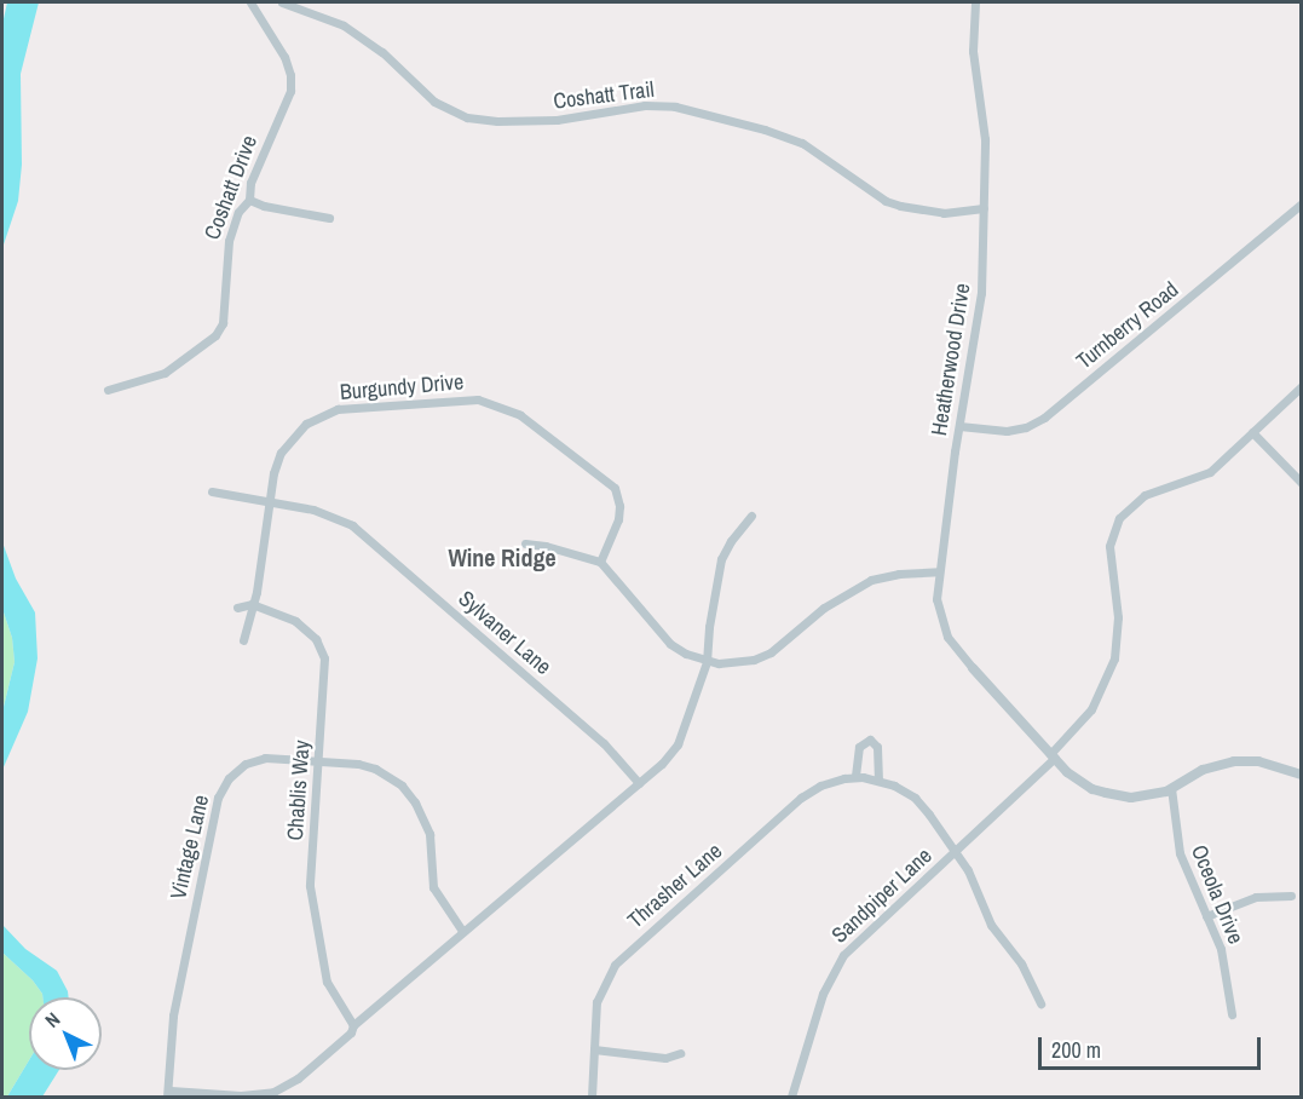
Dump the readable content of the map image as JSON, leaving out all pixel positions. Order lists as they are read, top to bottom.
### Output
{
  "streets": {
    "street": [
      "Coshatt Trail",
      "Coshatt Drive",
      "Turnberry Road",
      "Heatherwood Drive",
      "Burgundy Drive",
      "Sylvaner Lane",
      "Chablis Way",
      "Vintage Lane",
      "Thrasher Lane",
      "Oceola Drive",
      "Sandpiper Lane"
    ]
  },
  "crossings": [
    ["Coshatt Trail", "Heatherwood Drive"],
    ["Turnberry Road", "Heatherwood Drive"],
    ["Burgundy Drive", "Sylvaner Lane"],
    ["Burgundy Drive", "Chablis Way"],
    ["Chablis Way", "Vintage Lane"],
    ["Thrasher Lane", "Sandpiper Lane"]
  ],
  "districts": ["Wine Ridge"],
  "scale_bar": "200 m",
  "north": "top left"
}
